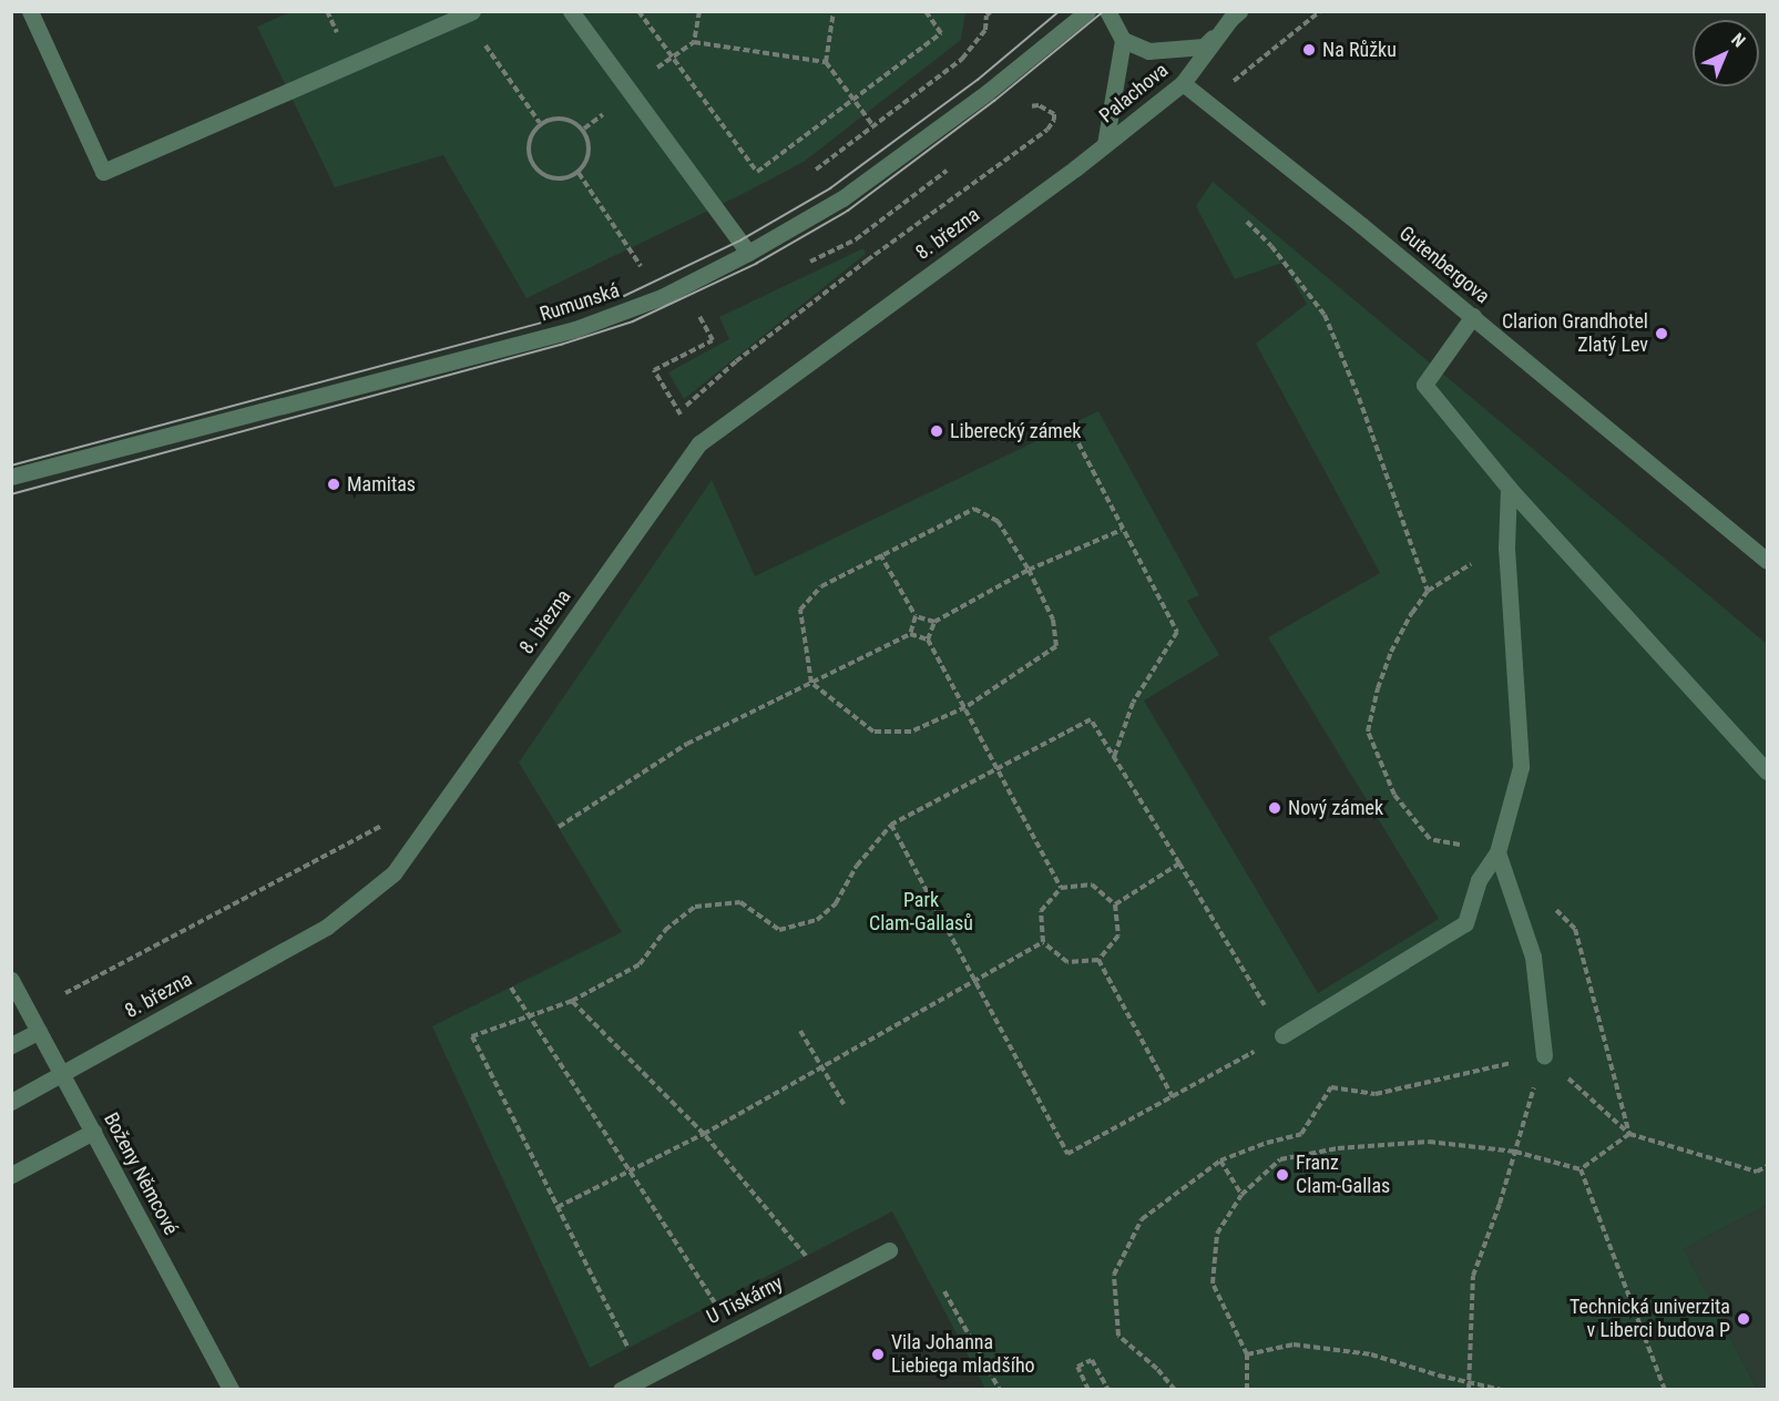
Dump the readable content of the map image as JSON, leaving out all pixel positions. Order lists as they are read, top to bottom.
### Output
{
  "streets": {
    "street": [
      "Palachova",
      "8. března",
      "Gutenbergova",
      "Rumunská",
      "Boženy Němcové",
      "U Tiskárny"
    ]
  },
  "crossings": [
    ["Palachova", "8. března"],
    ["Palachova", "Gutenbergova"],
    ["8. března", "Boženy Němcové"]
  ],
  "parks": ["Park Clam-Gallasů"],
  "places": [
    "Na Růžku",
    "Clarion Grandhotel Zlatý Lev",
    "Liberecký zámek",
    "Mamitas",
    "Nový zámek",
    "Franz Clam-Gallas",
    "Technická univerzita v Liberci budova P",
    "Vila Johanna Liebiega mladšího"
  ],
  "north": "top right"
}
